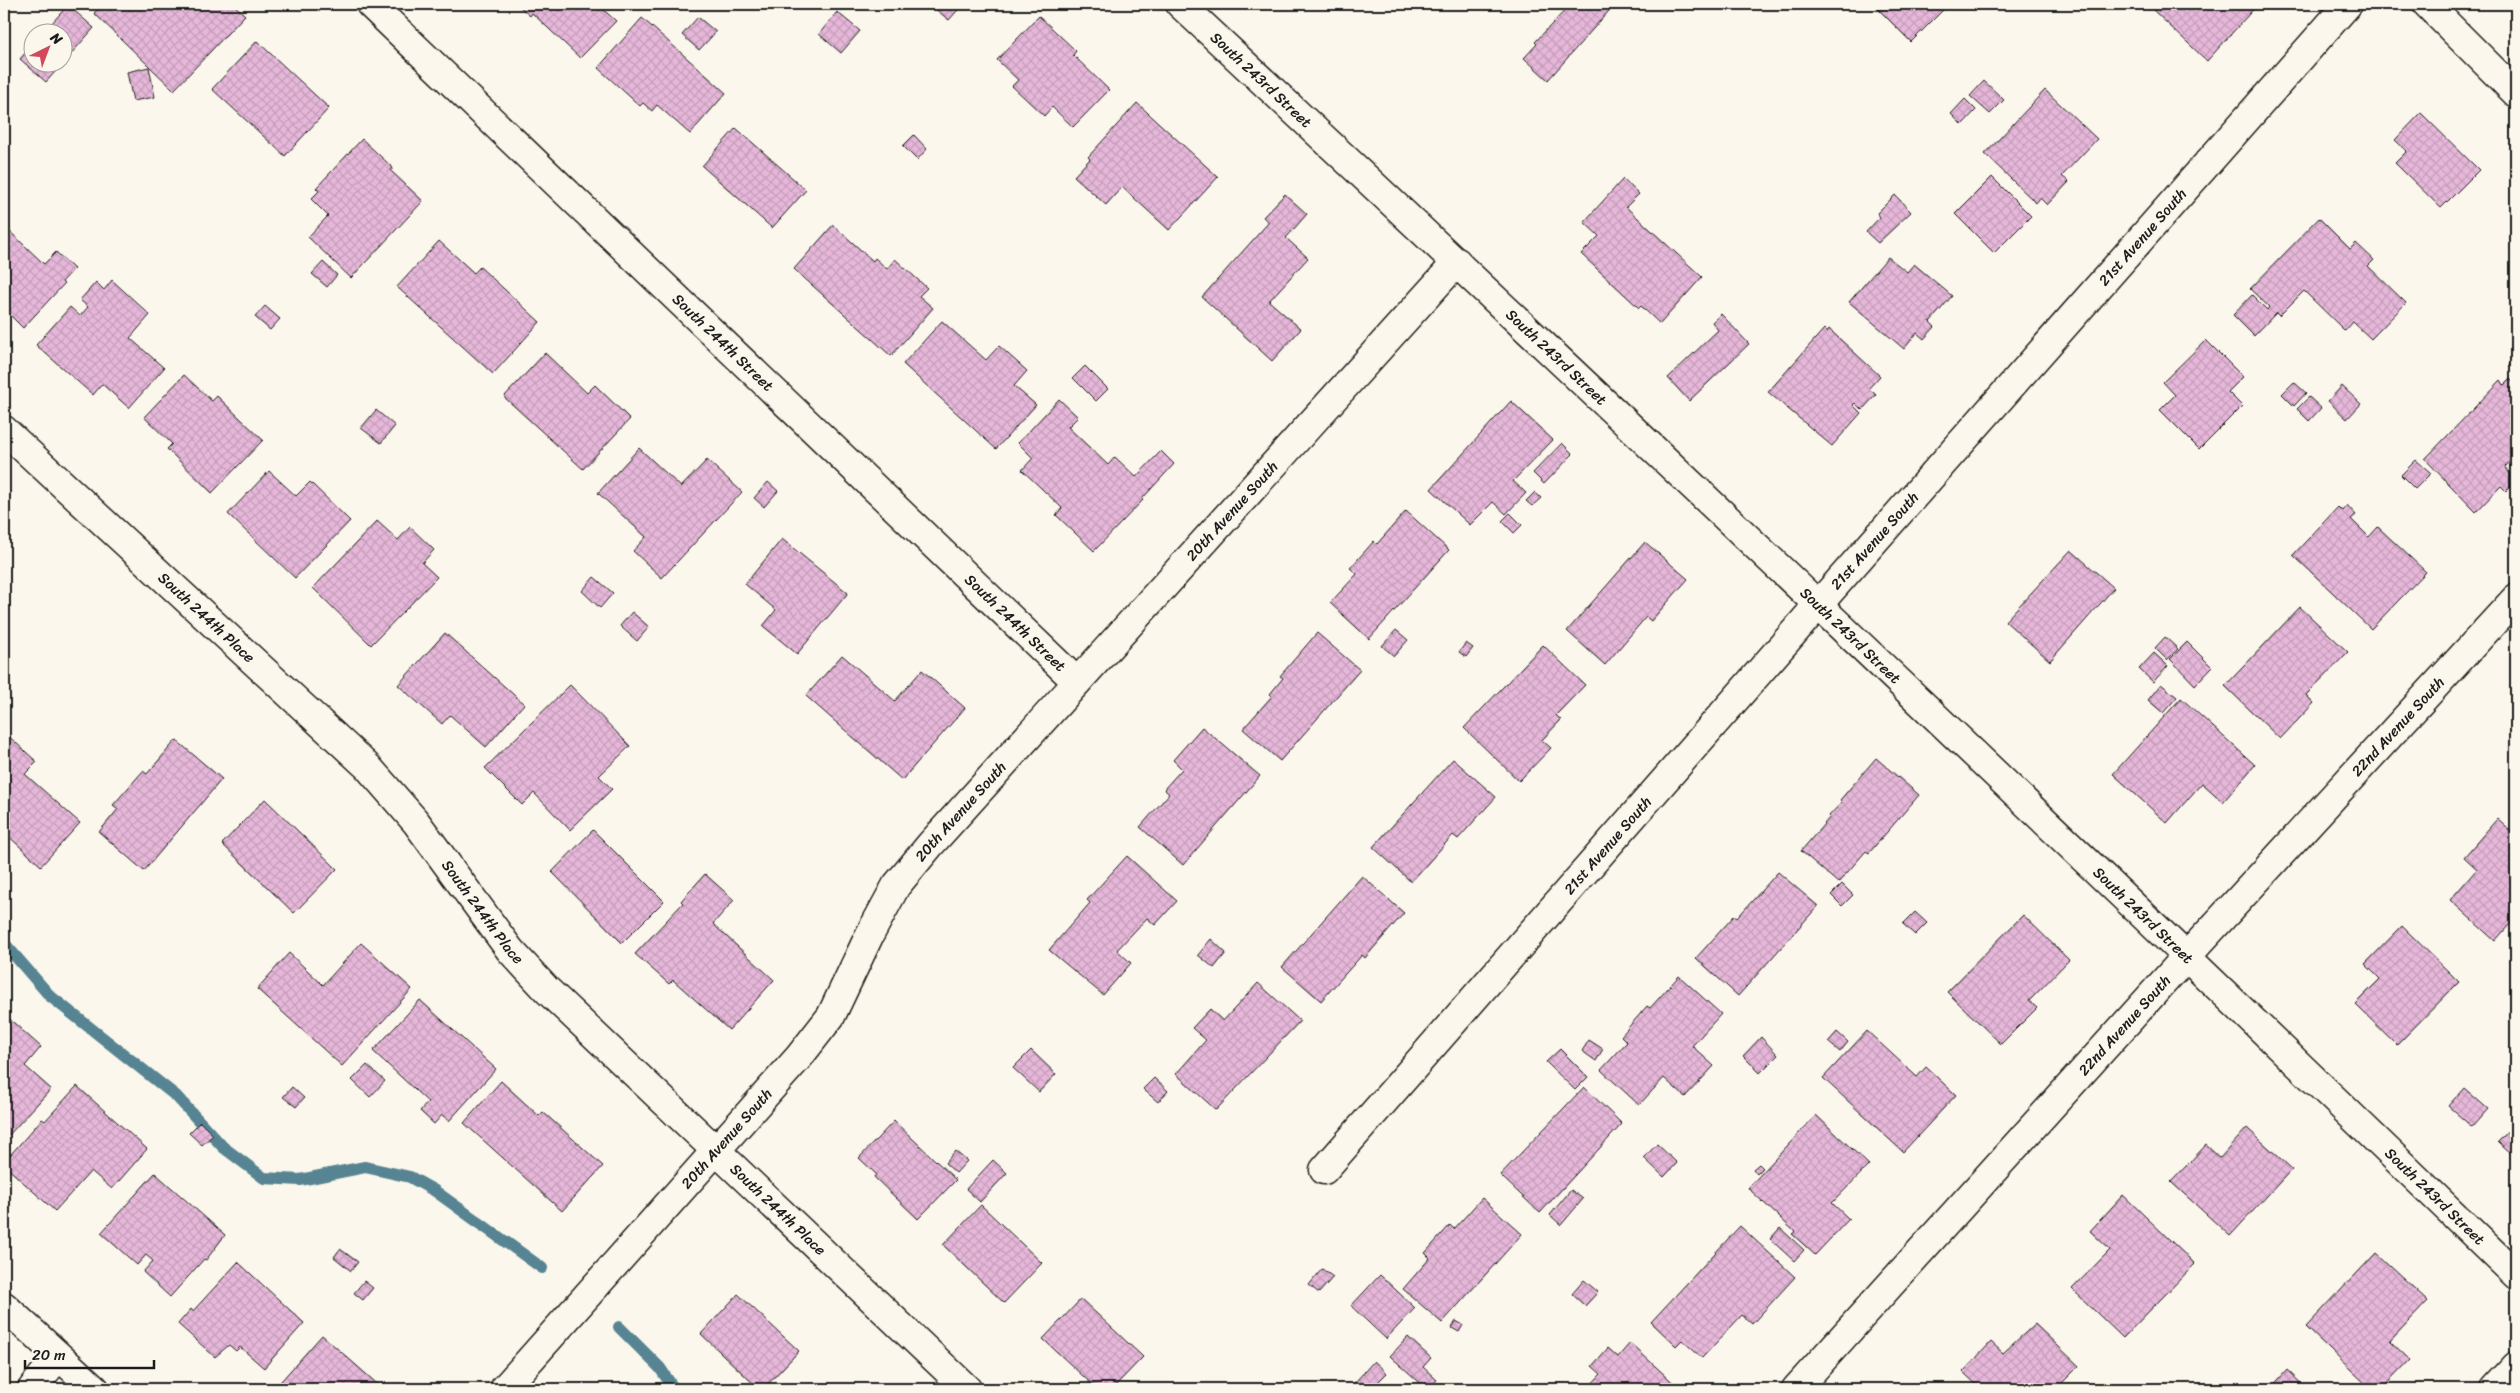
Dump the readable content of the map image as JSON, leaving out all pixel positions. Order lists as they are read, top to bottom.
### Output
{
  "streets": {
    "street": [
      "South 243rd Street",
      "21st Avenue South",
      "South 244th Street",
      "20th Avenue South",
      "South 244th Place",
      "22nd Avenue South"
    ]
  },
  "crossings": [
    ["South 243rd Street", "21st Avenue South"],
    ["South 243rd Street", "20th Avenue South"],
    ["South 243rd Street", "22nd Avenue South"],
    ["South 244th Street", "20th Avenue South"],
    ["20th Avenue South", "South 244th Place"]
  ],
  "scale_bar": "20 m",
  "north": "top right"
}
